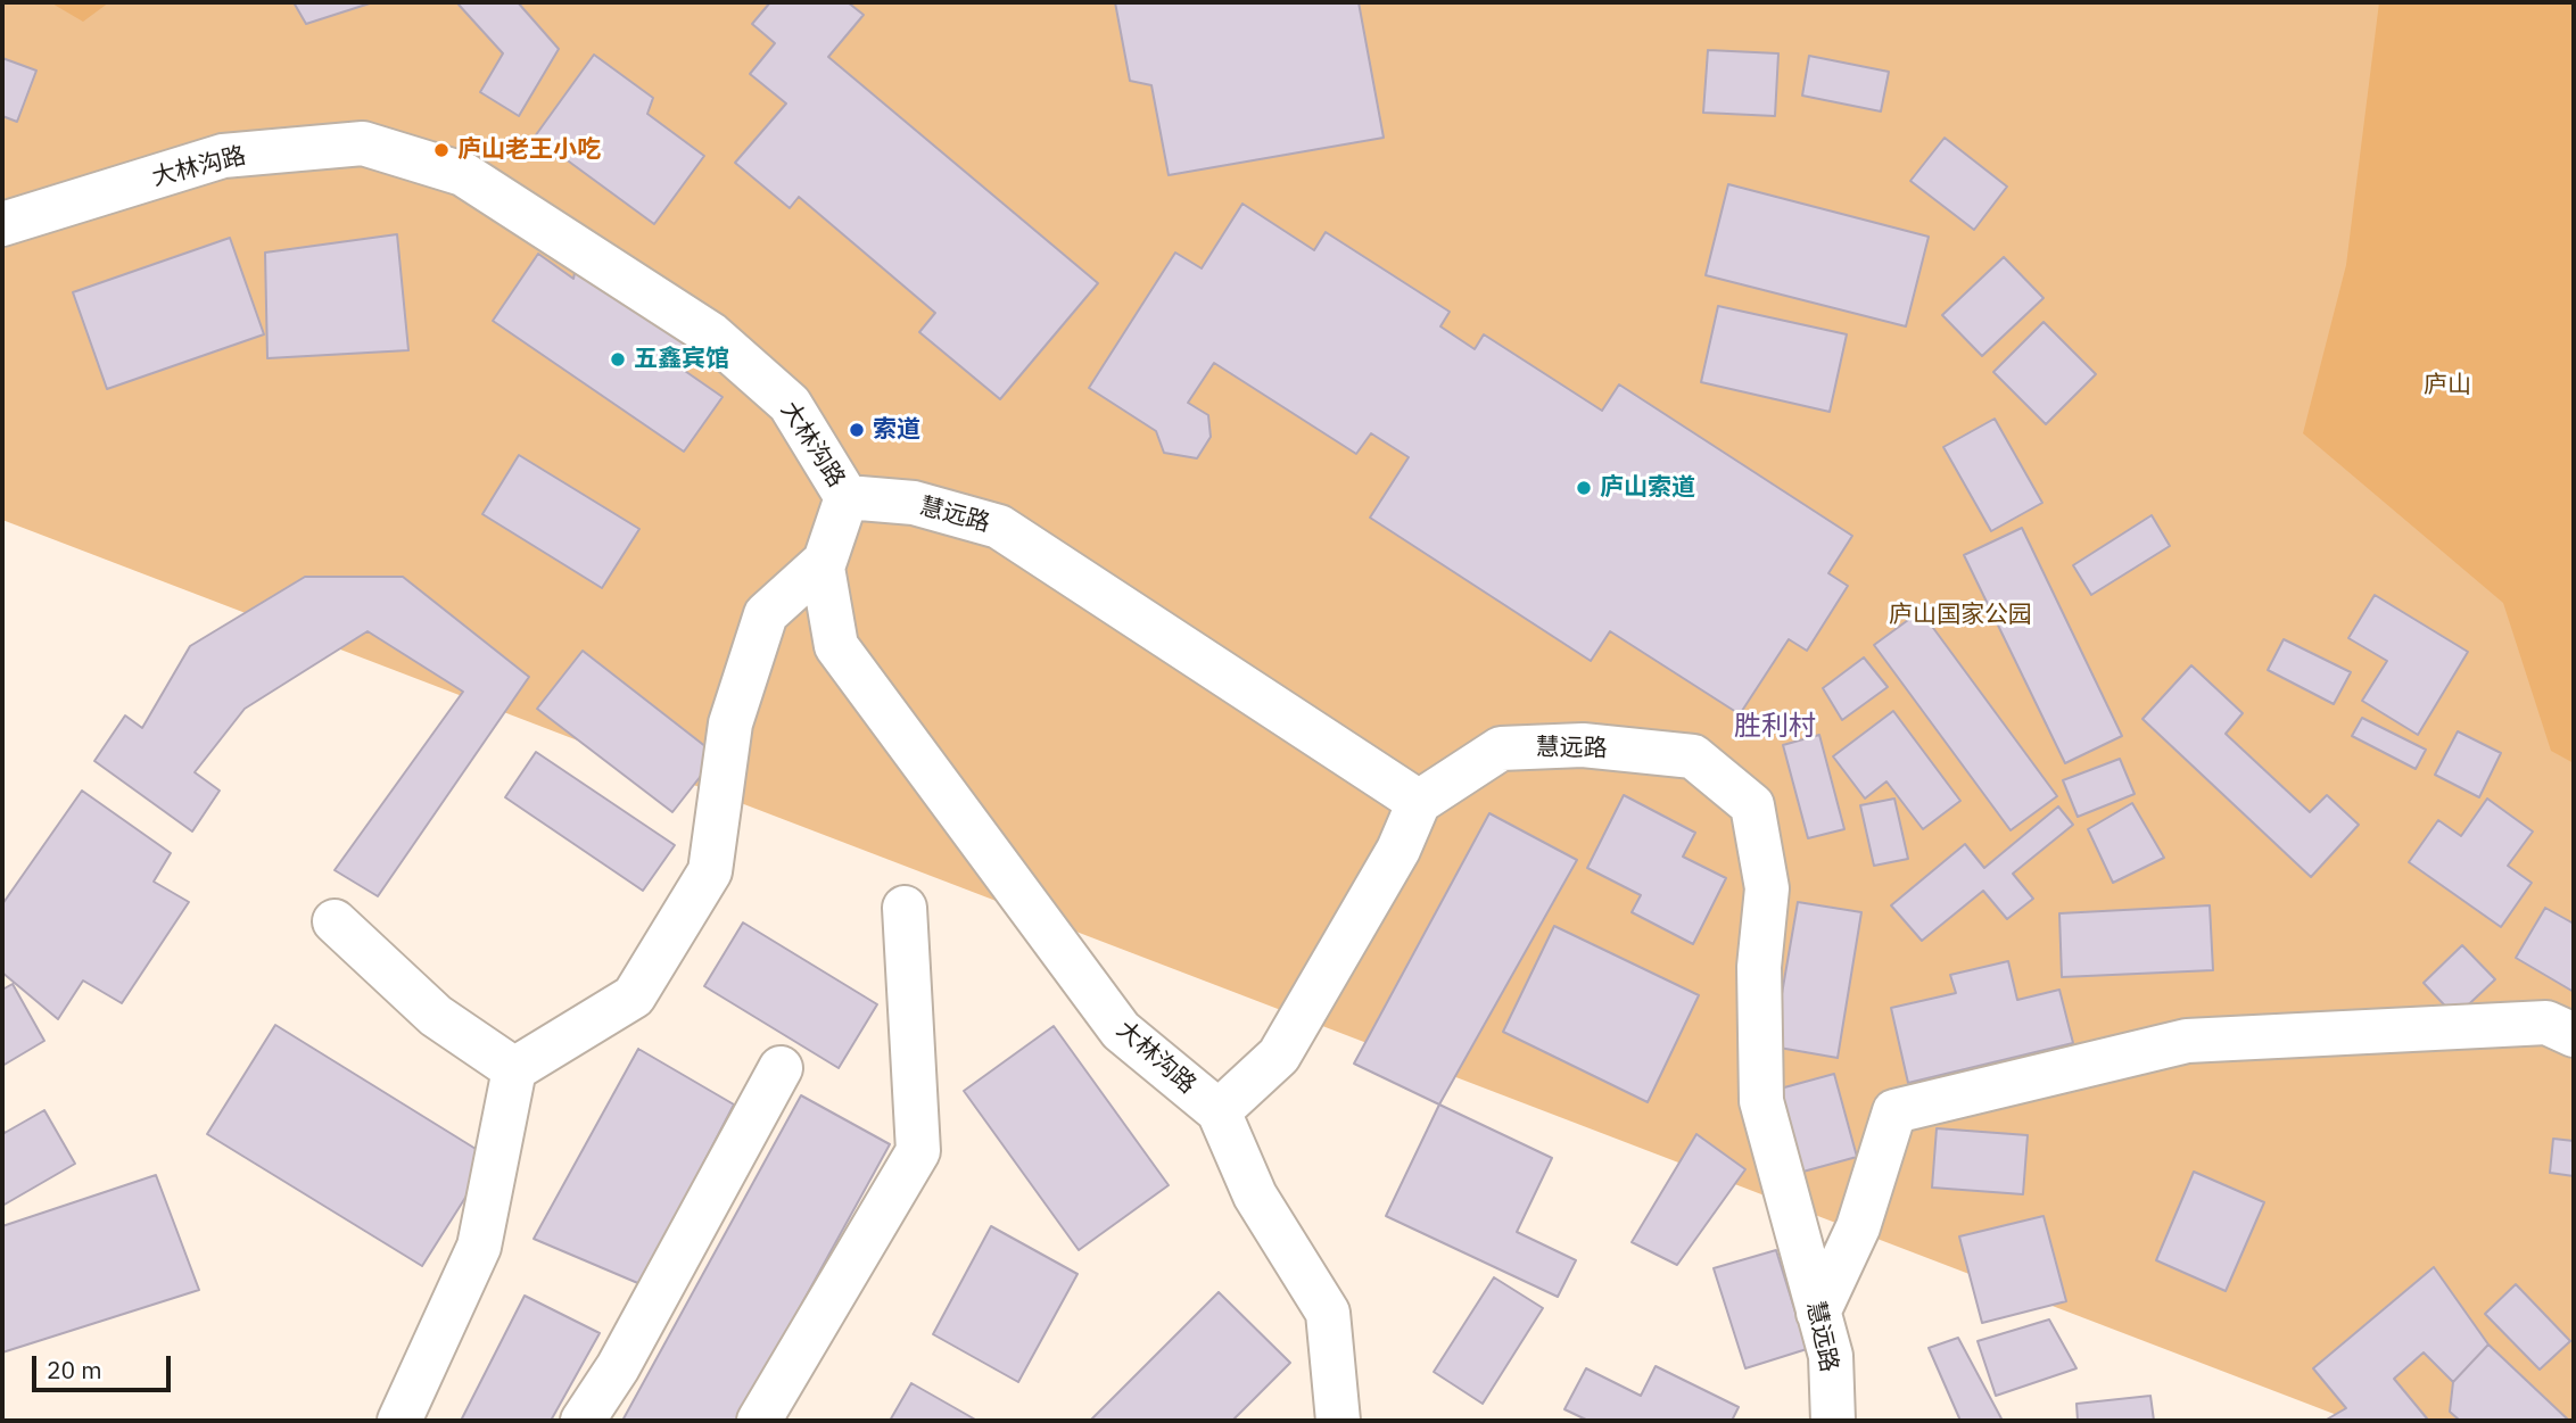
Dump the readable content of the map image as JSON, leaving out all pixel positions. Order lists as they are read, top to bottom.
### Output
{
  "streets": {
    "street": ["大林沟路", "慧远路"]
  },
  "crossings": [
    ["大林沟路", "慧远路"]
  ],
  "districts": ["胜利村"],
  "parks": ["庐山", "庐山国家公园"],
  "places": [
    "庐山老王小吃",
    "五鑫宾馆",
    "索道",
    "庐山索道"
  ],
  "scale_bar": "20 m"
}
